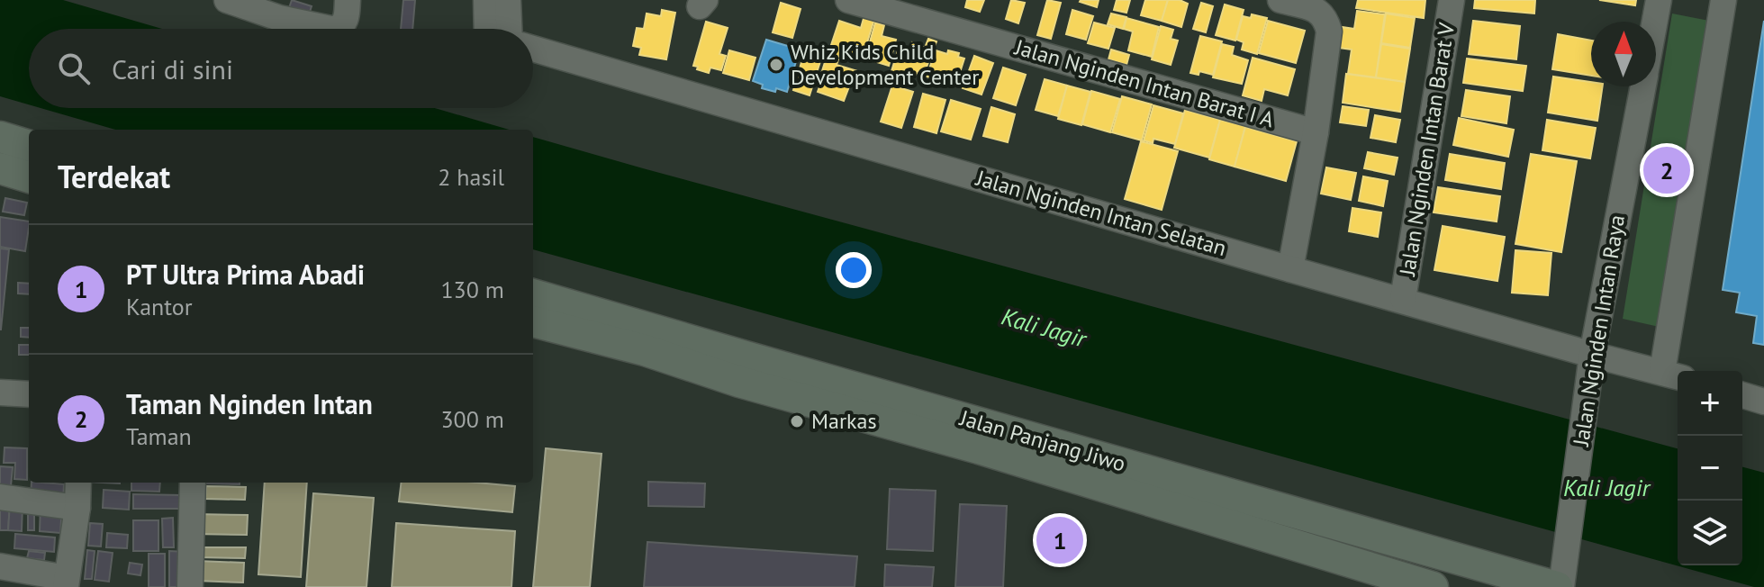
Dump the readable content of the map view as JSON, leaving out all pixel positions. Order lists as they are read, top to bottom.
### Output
{
  "streets": {
    "main road": ["Jalan Panjang Jiwo"],
    "street": [
      "Jalan Nginden Intan Barat I A",
      "Jalan Nginden Intan Barat V",
      "Jalan Nginden Intan Selatan",
      "Jalan Nginden Intan Raya"
    ]
  },
  "crossings": [
    ["Jalan Nginden Intan Barat V", "Jalan Nginden Intan Selatan"],
    ["Jalan Nginden Intan Selatan", "Jalan Nginden Intan Raya"],
    ["Jalan Nginden Intan Raya", "Jalan Panjang Jiwo"]
  ],
  "water": ["Kali Jagir"],
  "places": ["Whiz Kids Child Development Center", "Markas"],
  "north": "top",
  "page": {
    "search": "Cari di sini",
    "heading": ["Terdekat", "2 hasil"],
    "pins": ["2", "1"],
    "list": [
      {
        "mark": "1",
        "name": "PT Ultra Prima Abadi",
        "note": "Kantor",
        "value": "130 m"
      },
      {
        "mark": "2",
        "name": "Taman Nginden Intan",
        "note": "Taman",
        "value": "300 m"
      }
    ],
    "map_buttons": ["+", "−"]
  }
}
